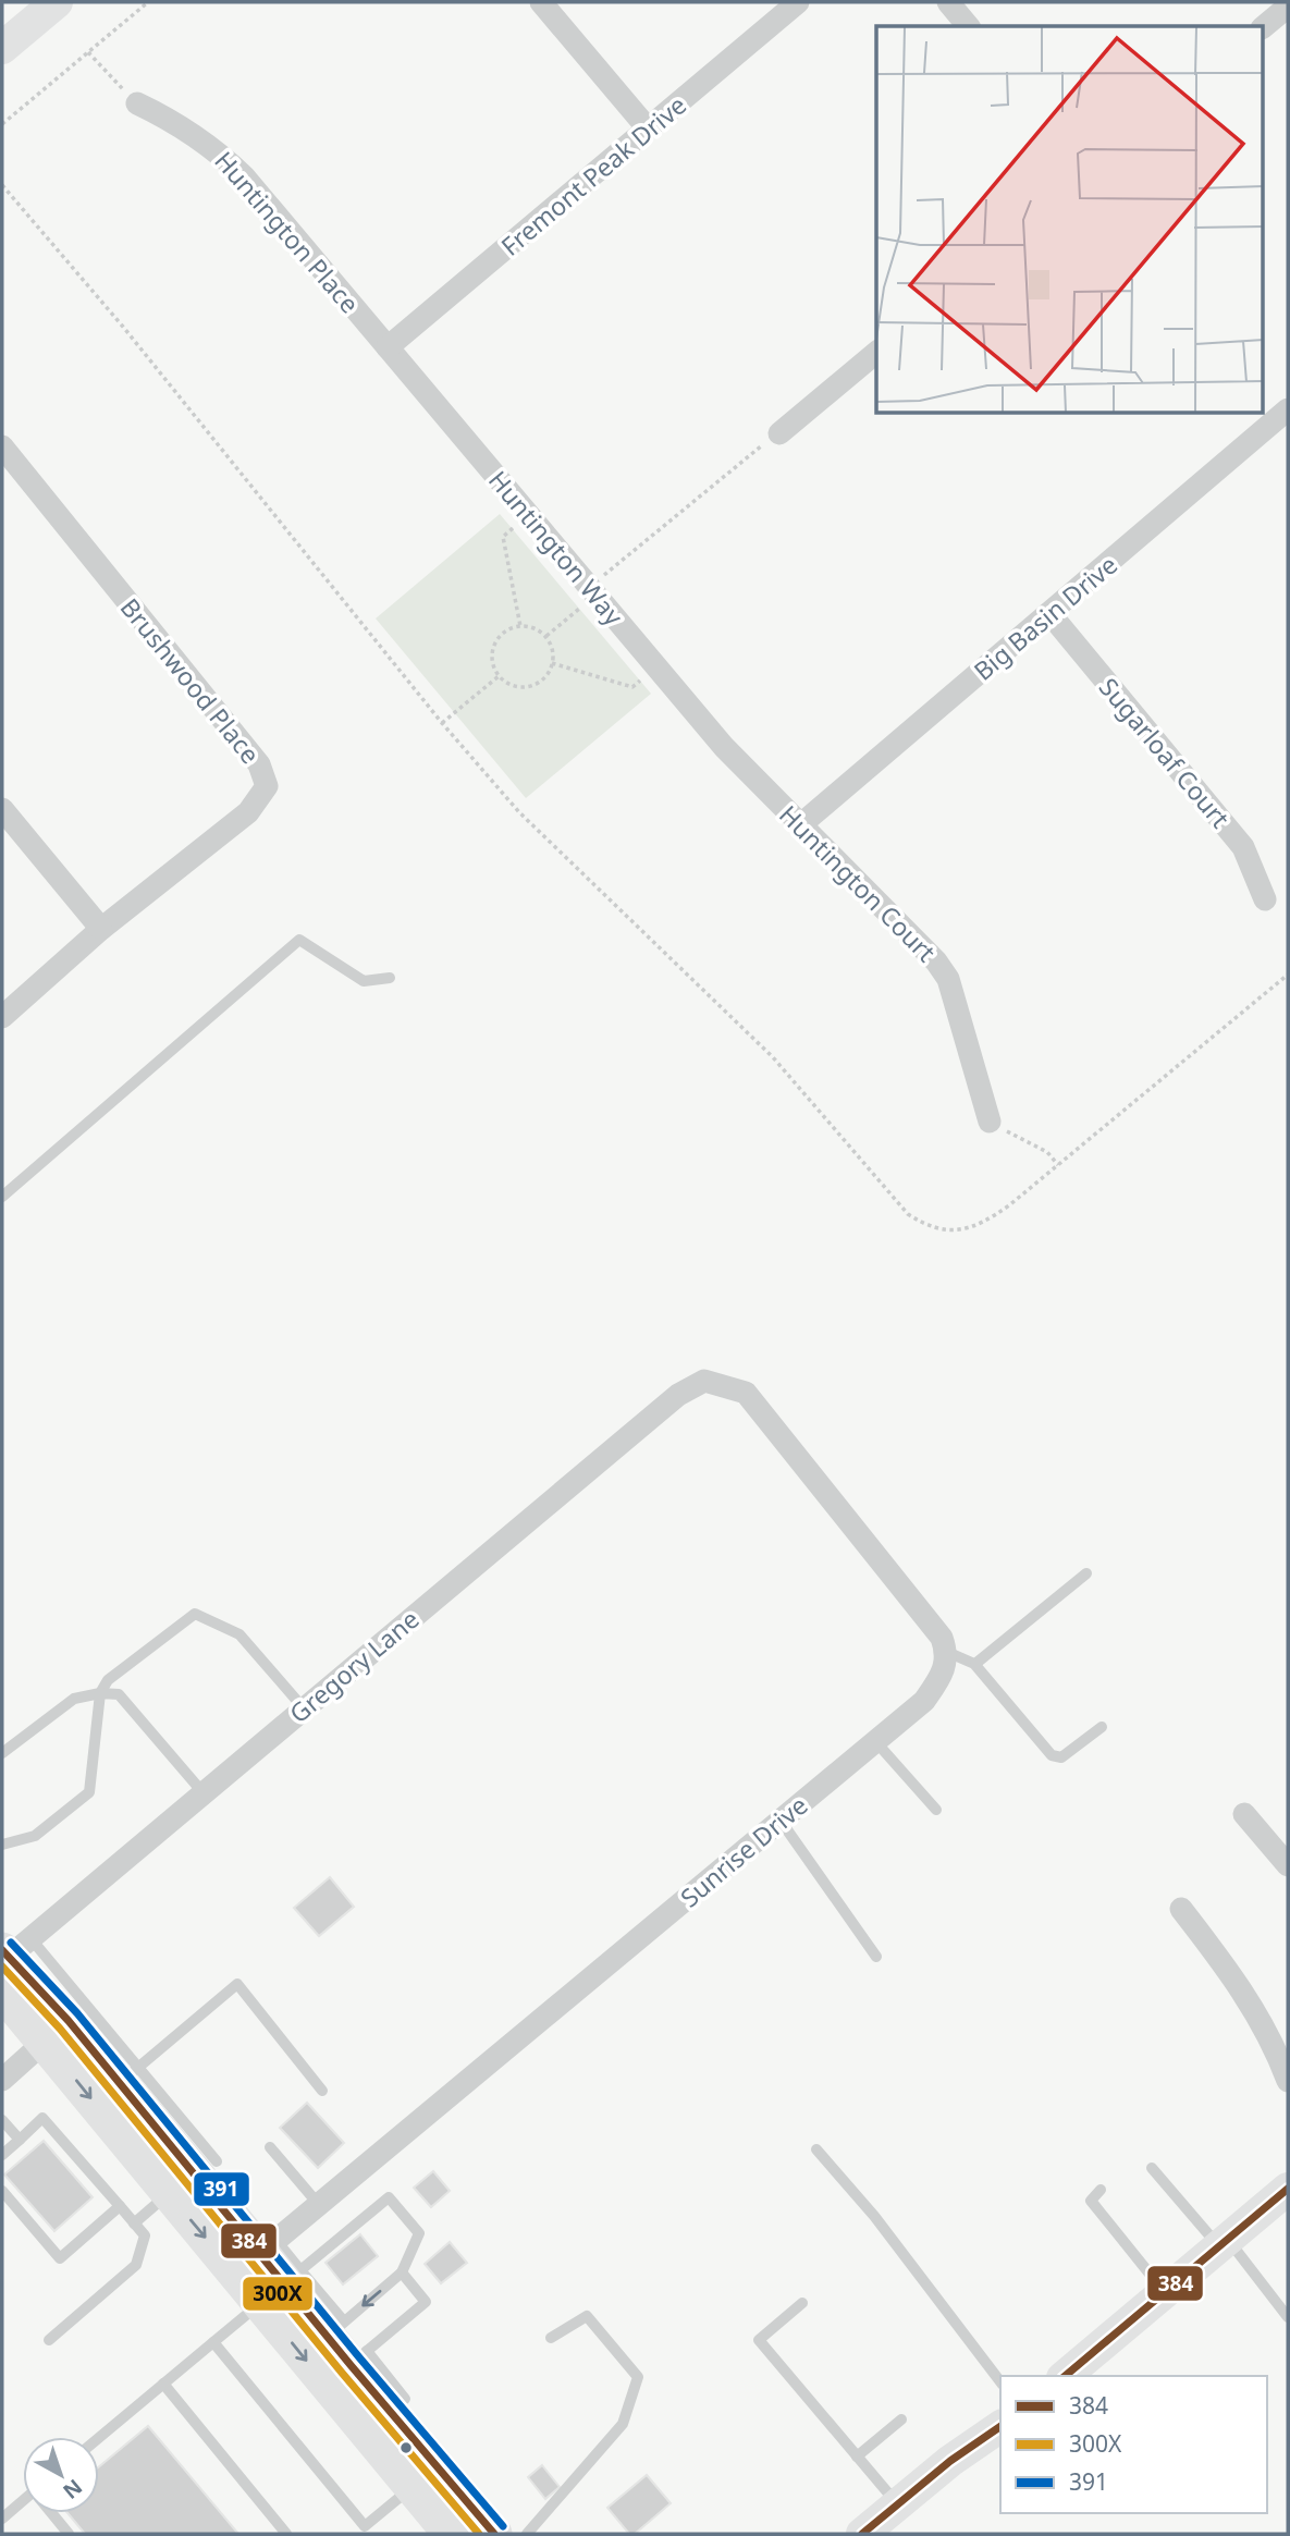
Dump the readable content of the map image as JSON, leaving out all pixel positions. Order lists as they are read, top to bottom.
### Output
{
  "streets": {
    "street": [
      "Fremont Peak Drive",
      "Huntington Place",
      "Huntington Way",
      "Big Basin Drive",
      "Brushwood Place",
      "Sugarloaf Court",
      "Huntington Court",
      "Gregory Lane",
      "Sunrise Drive"
    ]
  },
  "crossings": [
    ["Fremont Peak Drive", "Huntington Place"],
    ["Fremont Peak Drive", "Huntington Way"],
    ["Huntington Place", "Huntington Way"],
    ["Huntington Way", "Huntington Court"],
    ["Big Basin Drive", "Sugarloaf Court"],
    ["Big Basin Drive", "Huntington Court"],
    ["Gregory Lane", "Sunrise Drive"]
  ],
  "lines": ["transit line 391", "transit line 384", "transit line 300X"],
  "legend": ["384", "300X", "391"],
  "north": "bottom right"
}
